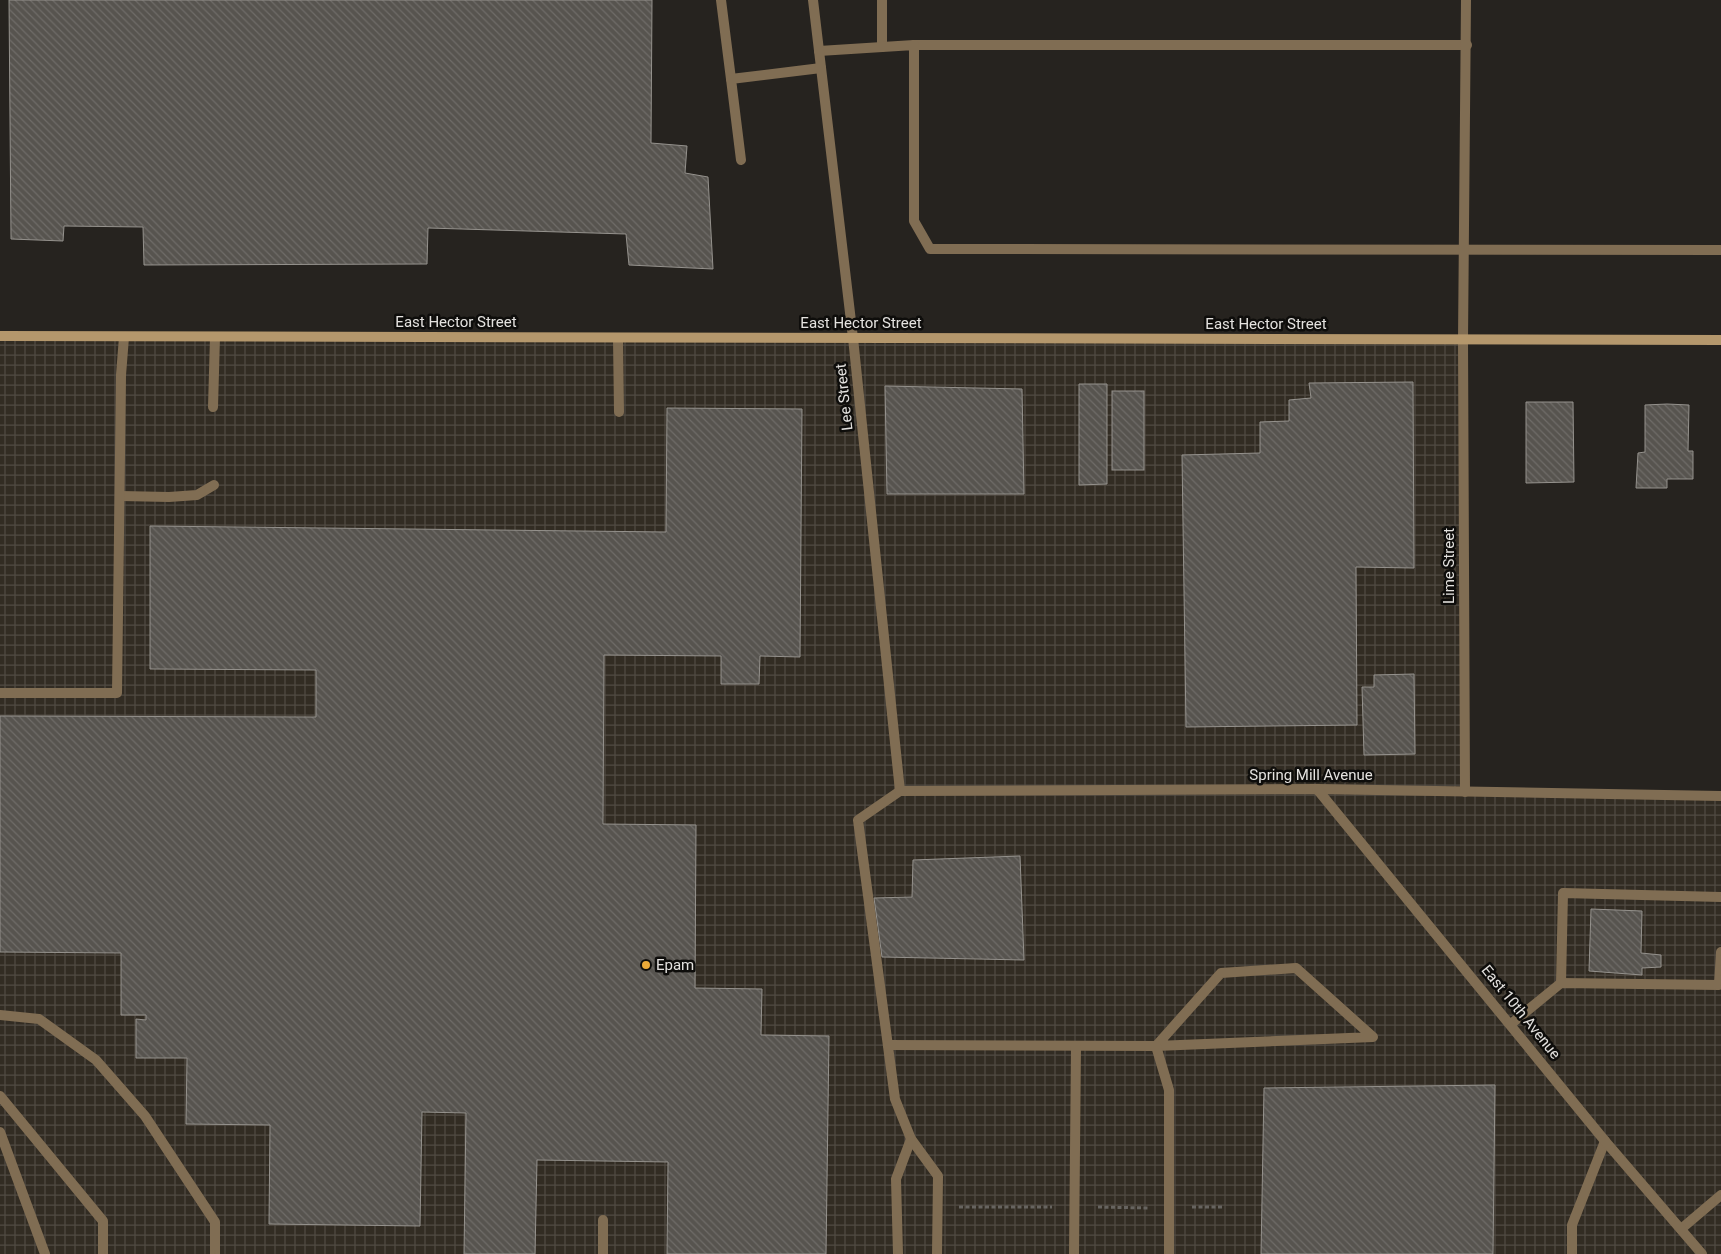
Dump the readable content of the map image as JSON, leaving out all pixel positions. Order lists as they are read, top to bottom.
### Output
{
  "streets": {
    "main road": ["East Hector Street"],
    "street": [
      "Lee Street",
      "Lime Street",
      "Spring Mill Avenue",
      "East 10th Avenue"
    ]
  },
  "crossings": [
    ["East Hector Street", "Lee Street"],
    ["East Hector Street", "Lime Street"],
    ["Lee Street", "Spring Mill Avenue"],
    ["Lime Street", "Spring Mill Avenue"],
    ["Spring Mill Avenue", "East 10th Avenue"]
  ],
  "places": ["Epam"]
}
